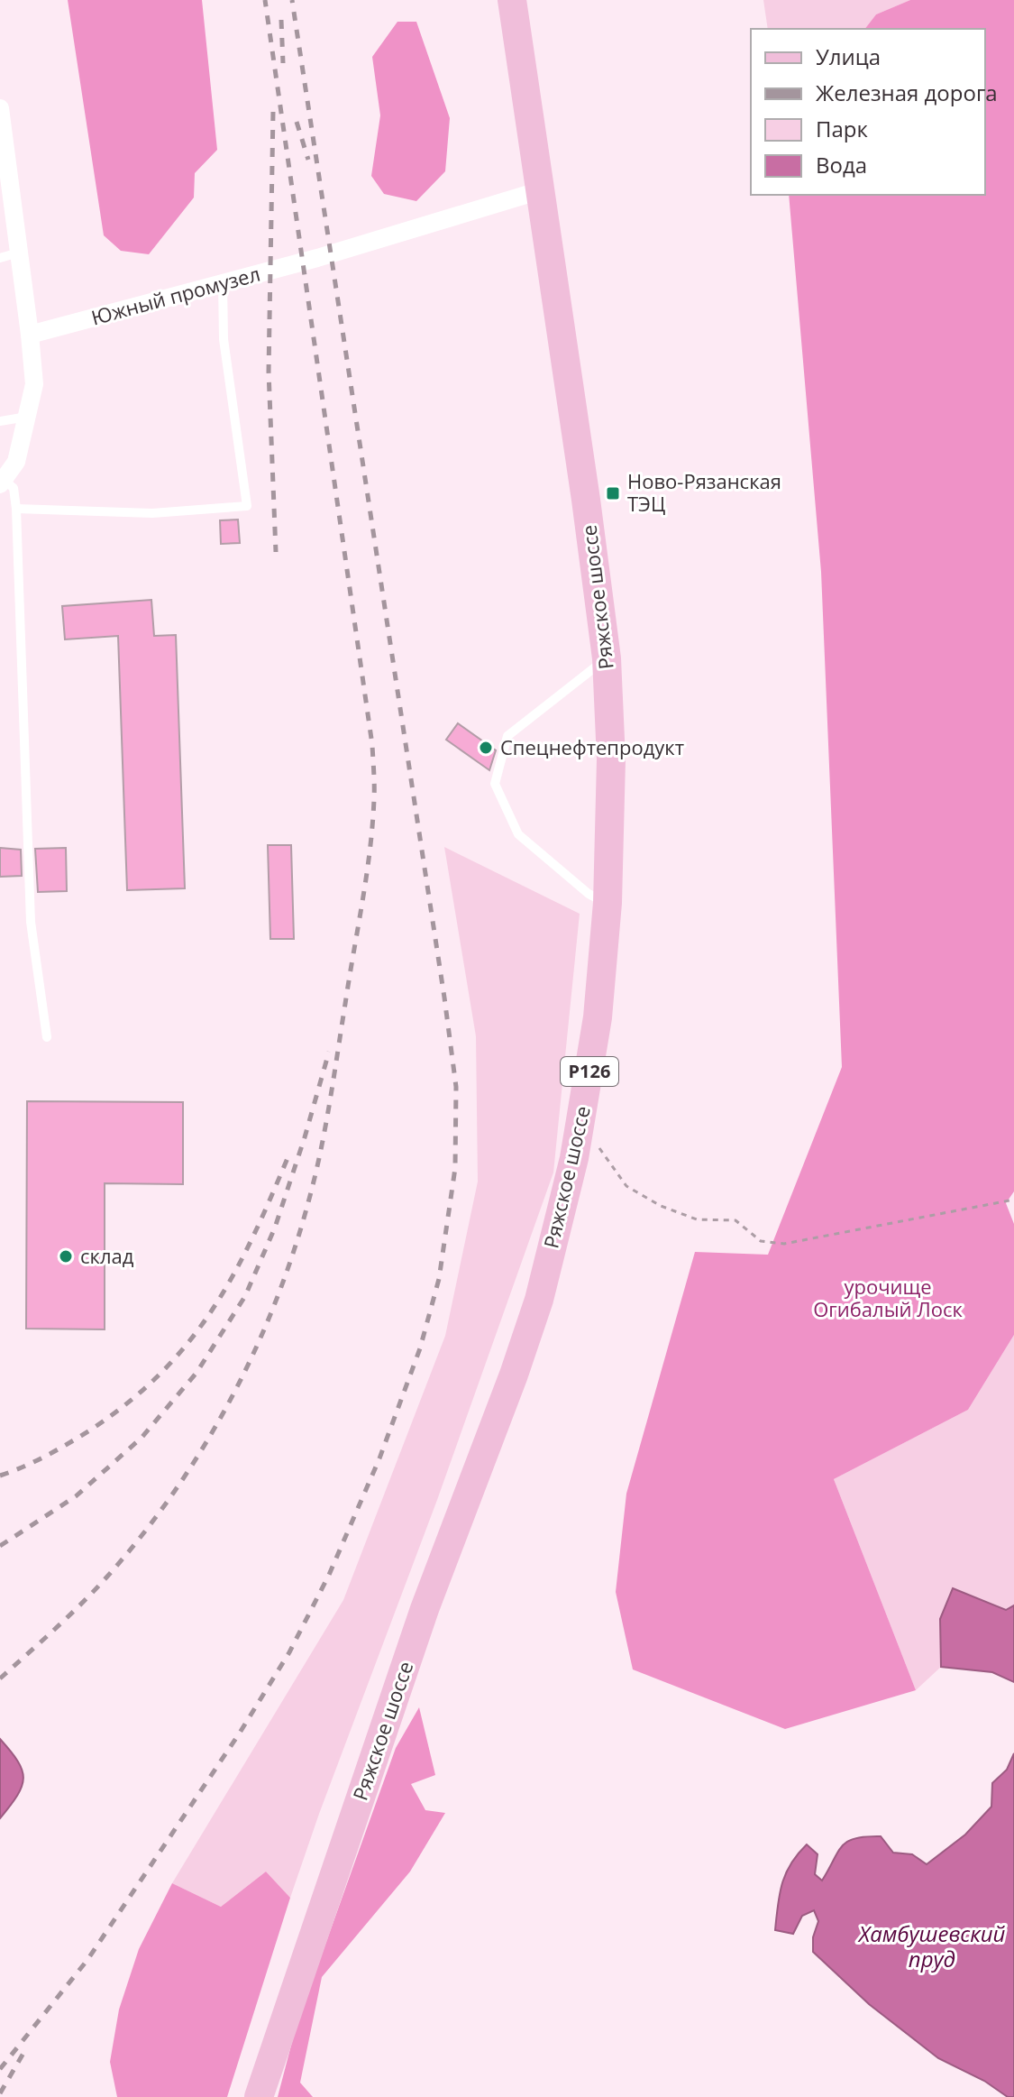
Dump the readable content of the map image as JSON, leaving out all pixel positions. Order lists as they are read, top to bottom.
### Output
{
  "streets": {
    "main road": ["Ряжское шоссе", "Р126"],
    "street": ["Южный промузел"]
  },
  "crossings": [
    ["Южный промузел", "Ряжское шоссе"]
  ],
  "water": ["Хамбушевский пруд"],
  "parks": ["урочище Огибалый Лоск"],
  "places": {
    "transit": ["Ново-Рязанская ТЭЦ"],
    "other": ["Спецнефтепродукт", "склад"]
  },
  "legend": [
    "Улица",
    "Железная дорога",
    "Парк",
    "Вода"
  ]
}
